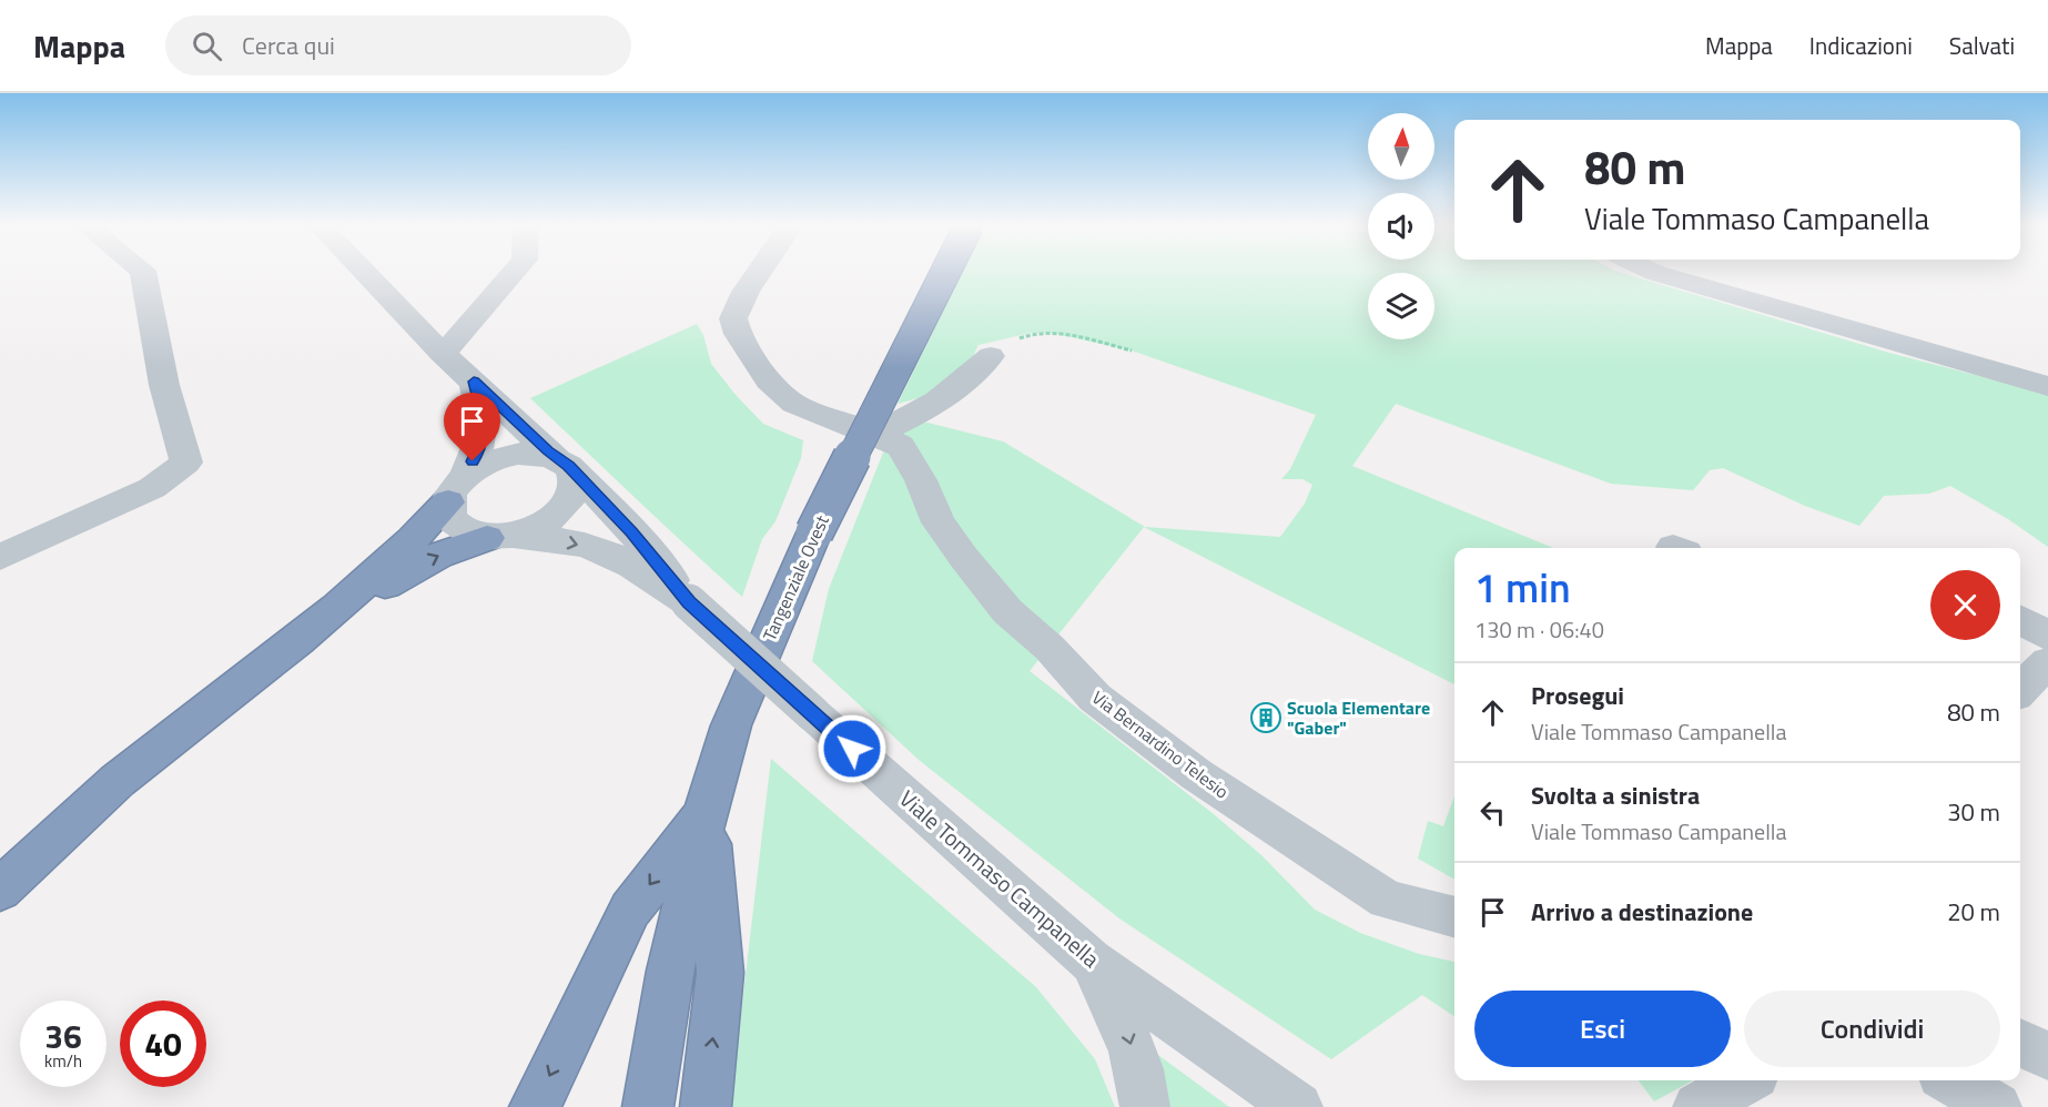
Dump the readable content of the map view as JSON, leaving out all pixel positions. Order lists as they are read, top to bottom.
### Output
{
  "streets": {
    "highway": ["Tangenziale Ovest"],
    "street": ["Via Bernardino Telesio", "Viale Tommaso Campanella"]
  },
  "places": {
    "building": ["Scuola Elementare \"Gaber\""]
  },
  "north": "top",
  "page": {
    "header": "Mappa",
    "search": "Cerca qui",
    "nav": ["Mappa", "Indicazioni", "Salvati"],
    "turn": ["80 m", "Viale Tommaso Campanella"],
    "heading": ["1 min", "130 m · 06:40"],
    "list": [
      {
        "name": "Prosegui",
        "note": "Viale Tommaso Campanella",
        "value": "80 m"
      },
      {
        "name": "Svolta a sinistra",
        "note": "Viale Tommaso Campanella",
        "value": "30 m"
      },
      {
        "name": "Arrivo a destinazione",
        "value": "20 m"
      }
    ],
    "buttons": ["Esci", "Condividi"],
    "speed": "36 km/h",
    "limit": "40"
  }
}
